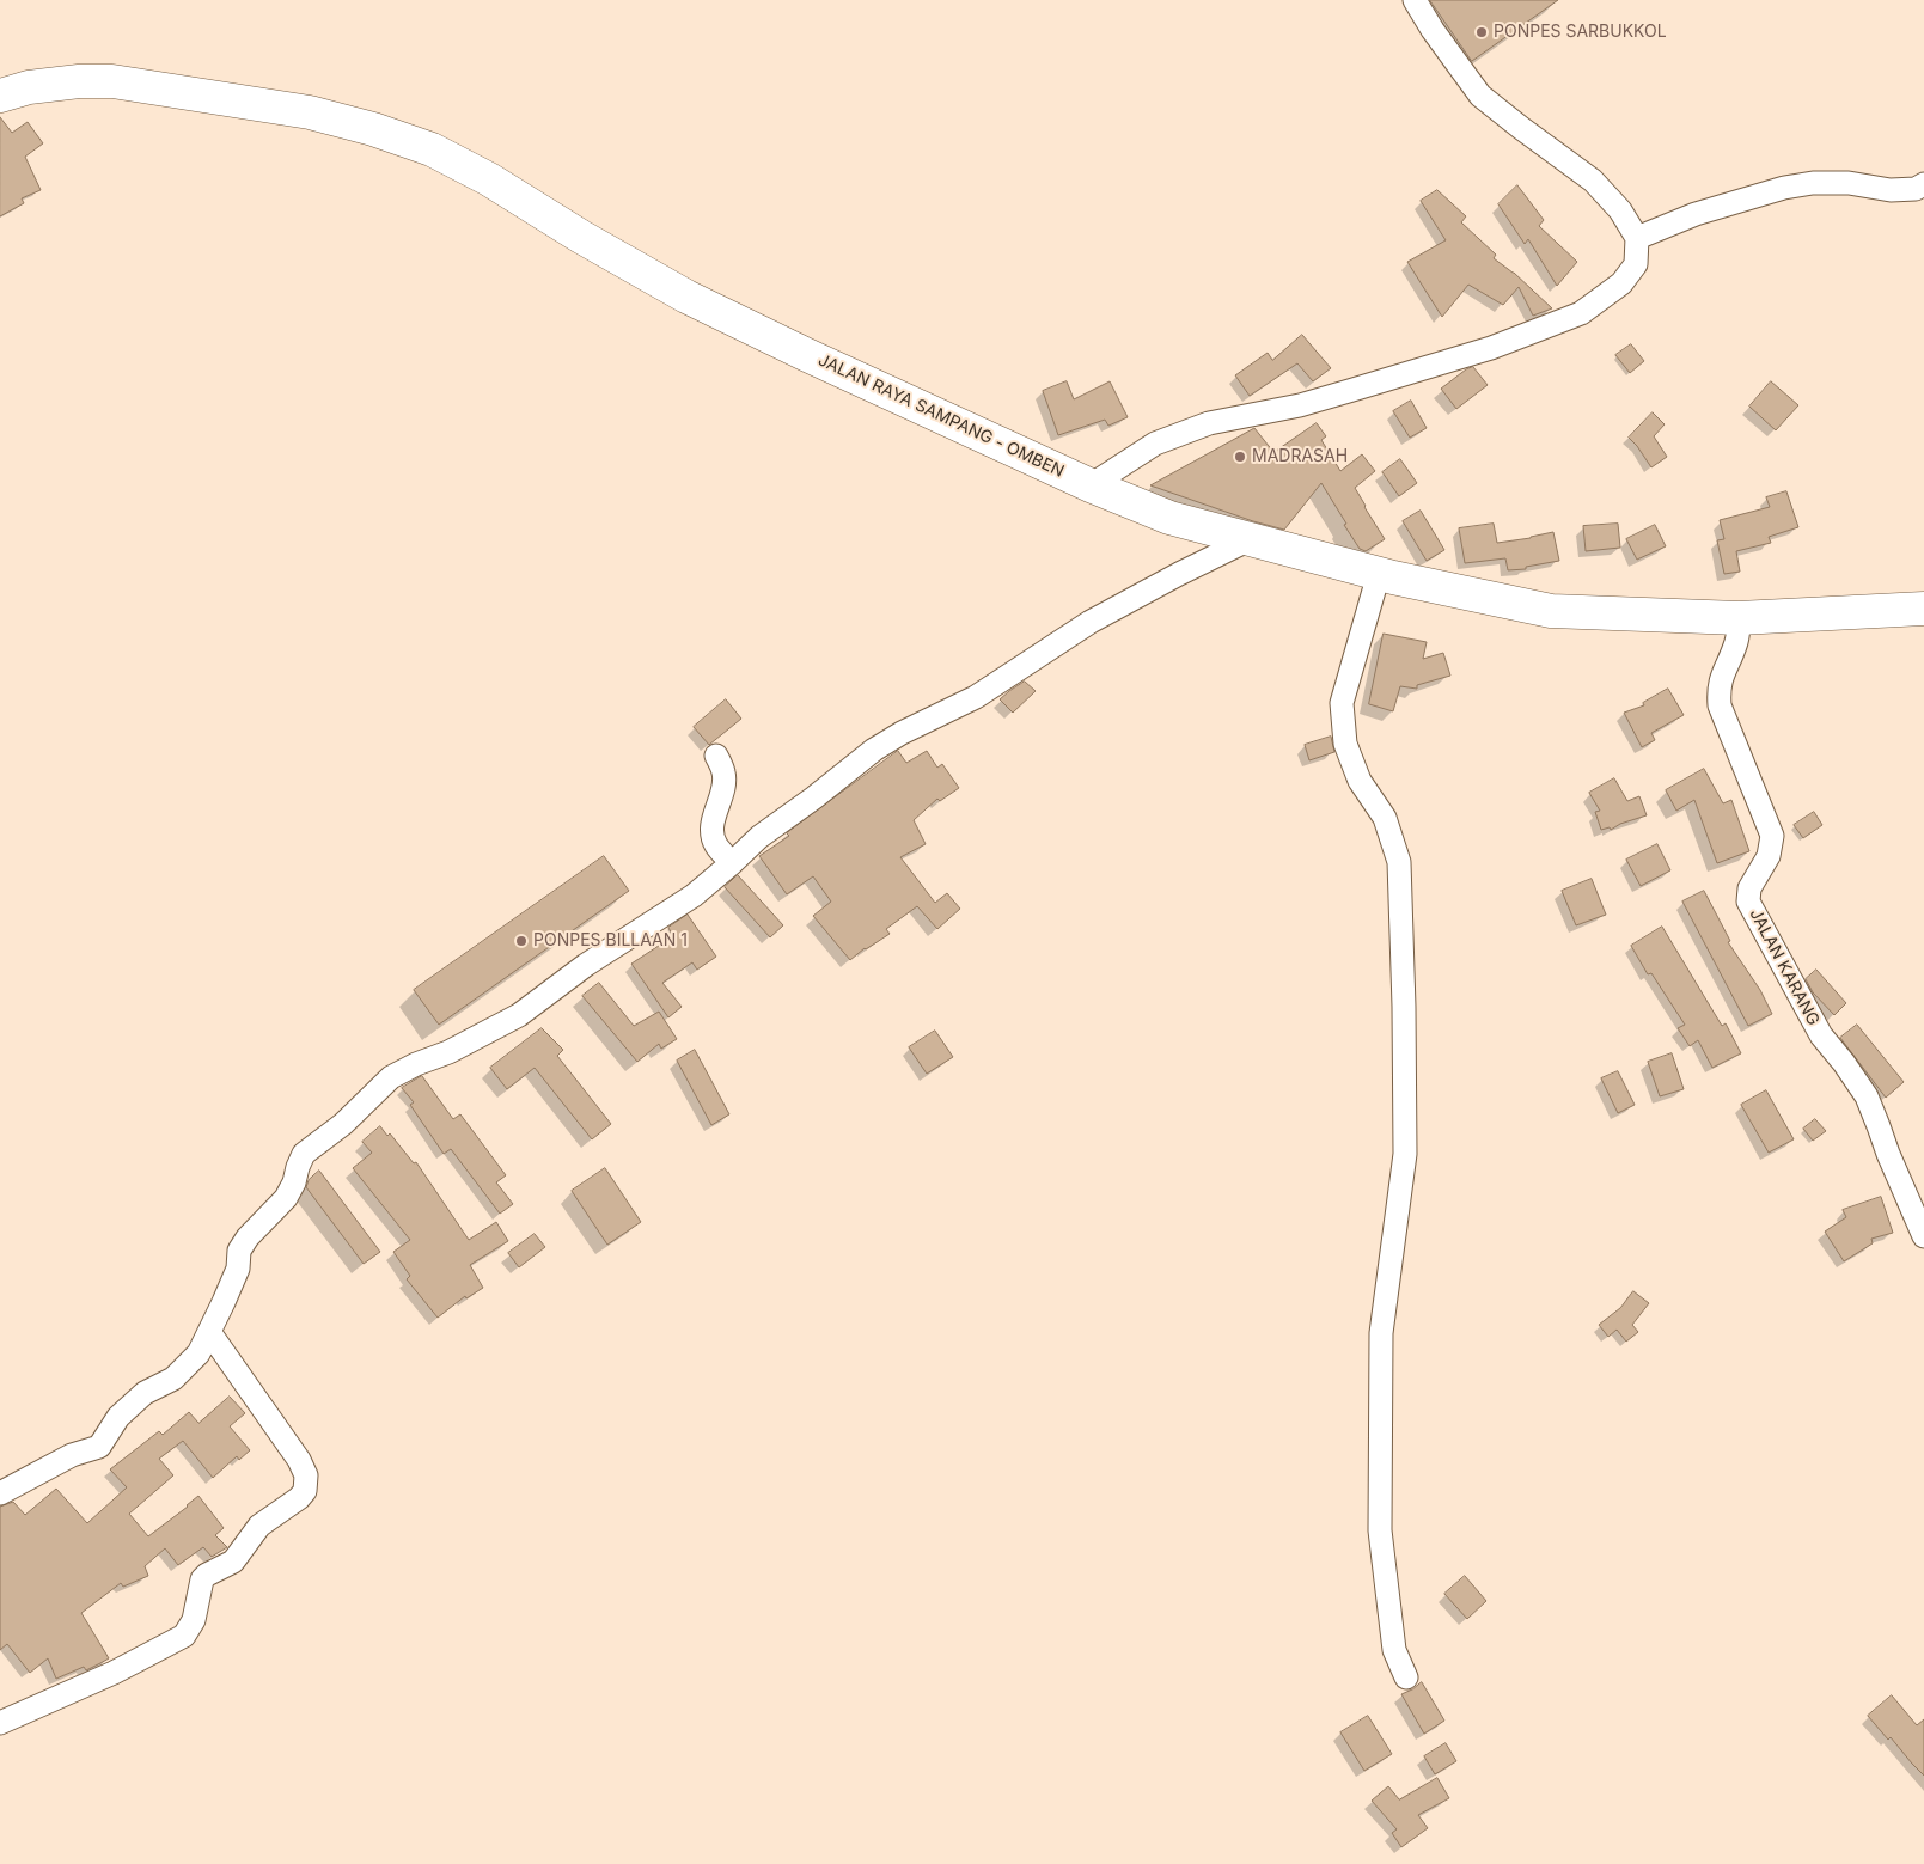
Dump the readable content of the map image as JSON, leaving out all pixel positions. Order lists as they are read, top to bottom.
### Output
{
  "streets": {
    "main road": ["JALAN RAYA SAMPANG - OMBEN"],
    "street": ["JALAN KARANG"]
  },
  "crossings": [
    ["JALAN RAYA SAMPANG - OMBEN", "JALAN KARANG"]
  ],
  "places": ["PONPES SARBUKKOL", "MADRASAH", "PONPES BILLAAN 1"]
}
